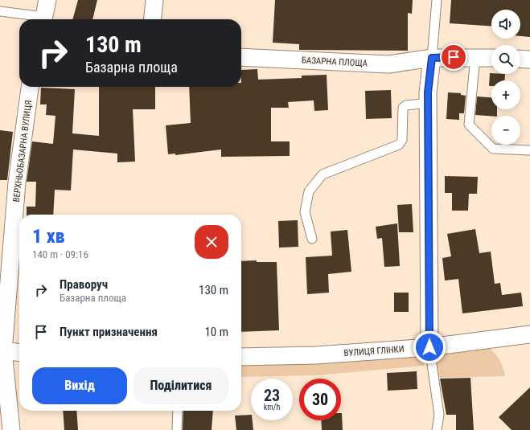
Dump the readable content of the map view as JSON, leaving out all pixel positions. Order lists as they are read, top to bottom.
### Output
{
  "streets": {
    "street": ["БАЗАРНА ПЛОЩА", "ВЕРХНЬОБАЗАРНА ВУЛИЦЯ", "ВУЛИЦЯ ГЛІНКИ"]
  },
  "page": {
    "map_buttons": ["+", "−"],
    "turn": ["130 m", "Базарна площа"],
    "heading": ["1 хв", "140 m · 09:16"],
    "list": [
      {
        "name": "Праворуч",
        "note": "Базарна площа",
        "value": "130 m"
      },
      {
        "name": "Пункт призначення",
        "value": "10 m"
      }
    ],
    "buttons": ["Вихід", "Поділитися"],
    "speed": "23 km/h",
    "limit": "30"
  }
}
